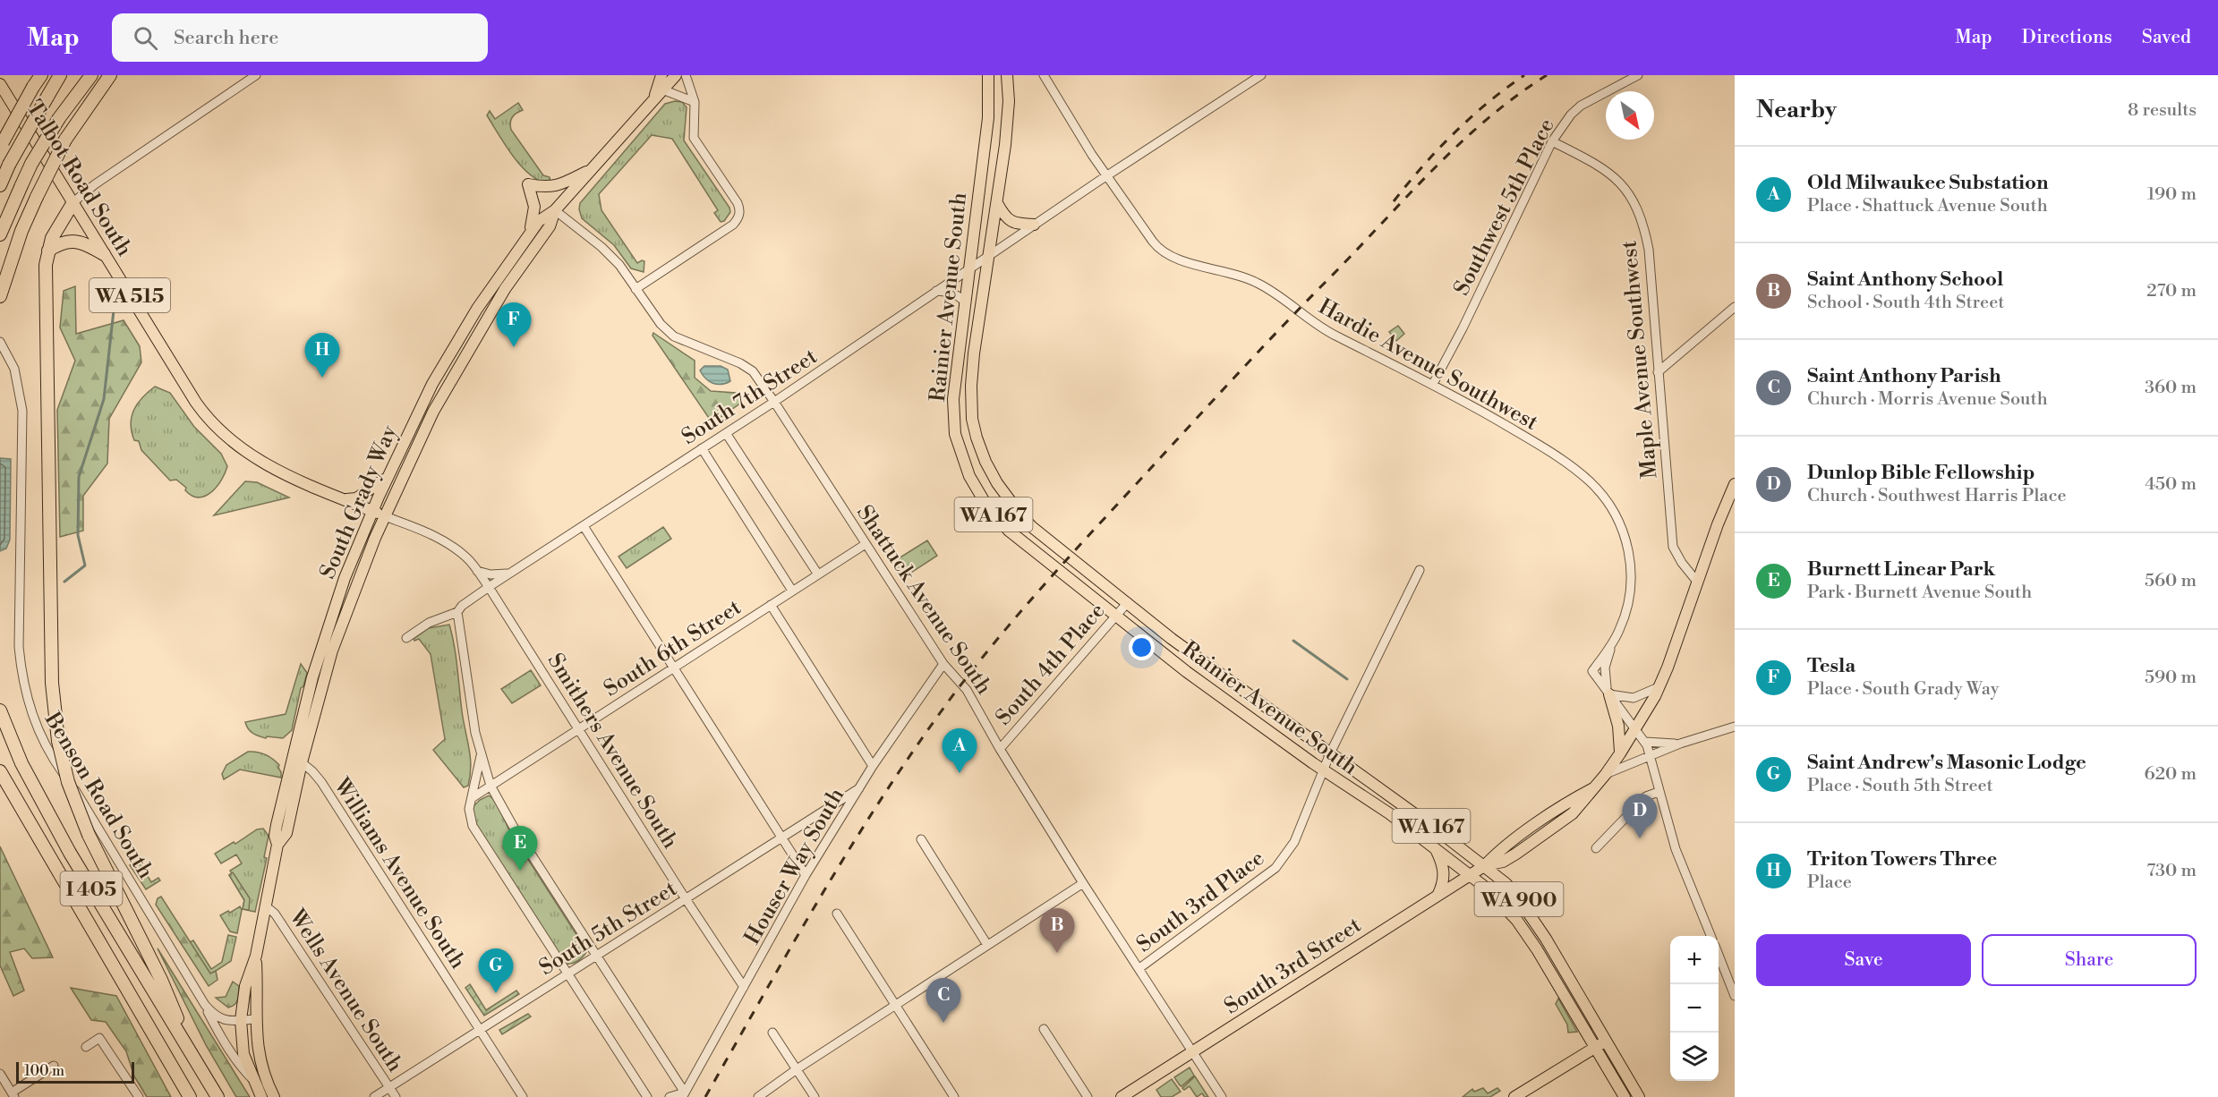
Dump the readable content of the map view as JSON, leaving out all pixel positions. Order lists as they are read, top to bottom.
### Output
{
  "streets": {
    "highway": ["I 405"],
    "main road": [
      "Talbot Road South",
      "WA 515",
      "Rainier Avenue South",
      "South Grady Way",
      "WA 167",
      "WA 900",
      "South 3rd Street"
    ],
    "street": [
      "Southwest 5th Place",
      "Maple Avenue Southwest",
      "Hardie Avenue Southwest",
      "South 7th Street",
      "Shattuck Avenue South",
      "South 6th Street",
      "South 4th Place",
      "Smithers Avenue South",
      "Benson Road South",
      "Houser Way South",
      "Williams Avenue South",
      "South 3rd Place",
      "South 5th Street",
      "Wells Avenue South"
    ]
  },
  "crossings": [
    ["Talbot Road South", "South Grady Way"],
    ["Talbot Road South", "Smithers Avenue South"],
    ["Southwest 5th Place", "Maple Avenue Southwest"],
    ["Southwest 5th Place", "Hardie Avenue Southwest"],
    ["Rainier Avenue South", "South 7th Street"],
    ["Rainier Avenue South", "South 4th Place"],
    ["Rainier Avenue South", "WA 900"],
    ["Rainier Avenue South", "South 3rd Place"],
    ["Rainier Avenue South", "South 3rd Street"],
    ["Maple Avenue Southwest", "WA 900"],
    ["Hardie Avenue Southwest", "South 7th Street"],
    ["Hardie Avenue Southwest", "WA 900"],
    ["South 7th Street", "Shattuck Avenue South"],
    ["South 7th Street", "Smithers Avenue South"],
    ["South Grady Way", "Shattuck Avenue South"],
    ["South Grady Way", "Smithers Avenue South"],
    ["South Grady Way", "Benson Road South"],
    ["South Grady Way", "Williams Avenue South"],
    ["South Grady Way", "Wells Avenue South"],
    ["Shattuck Avenue South", "South 6th Street"],
    ["Shattuck Avenue South", "South 4th Place"],
    ["Shattuck Avenue South", "Houser Way South"],
    ["Shattuck Avenue South", "South 3rd Place"],
    ["Shattuck Avenue South", "South 3rd Street"],
    ["South 6th Street", "Smithers Avenue South"],
    ["Smithers Avenue South", "Houser Way South"],
    ["Smithers Avenue South", "South 5th Street"],
    ["Houser Way South", "South 5th Street"],
    ["Williams Avenue South", "South 5th Street"],
    ["WA 900", "South 3rd Street"],
    ["South 5th Street", "Wells Avenue South"]
  ],
  "scale_bar": "100 m",
  "north": "bottom right",
  "page": {
    "header": "Map",
    "search": "Search here",
    "nav": ["Map", "Directions", "Saved"],
    "heading": ["Nearby", "8 results"],
    "list": [
      {
        "mark": "A",
        "name": "Old Milwaukee Substation",
        "note": "Place · Shattuck Avenue South",
        "value": "190 m"
      },
      {
        "mark": "B",
        "name": "Saint Anthony School",
        "note": "School · South 4th Street",
        "value": "270 m"
      },
      {
        "mark": "C",
        "name": "Saint Anthony Parish",
        "note": "Church · Morris Avenue South",
        "value": "360 m"
      },
      {
        "mark": "D",
        "name": "Dunlop Bible Fellowship",
        "note": "Church · Southwest Harris Place",
        "value": "450 m"
      },
      {
        "mark": "E",
        "name": "Burnett Linear Park",
        "note": "Park · Burnett Avenue South",
        "value": "560 m"
      },
      {
        "mark": "F",
        "name": "Tesla",
        "note": "Place · South Grady Way",
        "value": "590 m"
      },
      {
        "mark": "G",
        "name": "Saint Andrew's Masonic Lodge",
        "note": "Place · South 5th Street",
        "value": "620 m"
      },
      {
        "mark": "H",
        "name": "Triton Towers Three",
        "note": "Place",
        "value": "730 m"
      }
    ],
    "pins": [
      "F",
      "H",
      "A",
      "D",
      "E",
      "B",
      "G",
      "C"
    ],
    "buttons": ["Save", "Share"],
    "map_buttons": ["+", "−"],
    "scale": "100 m"
  }
}
